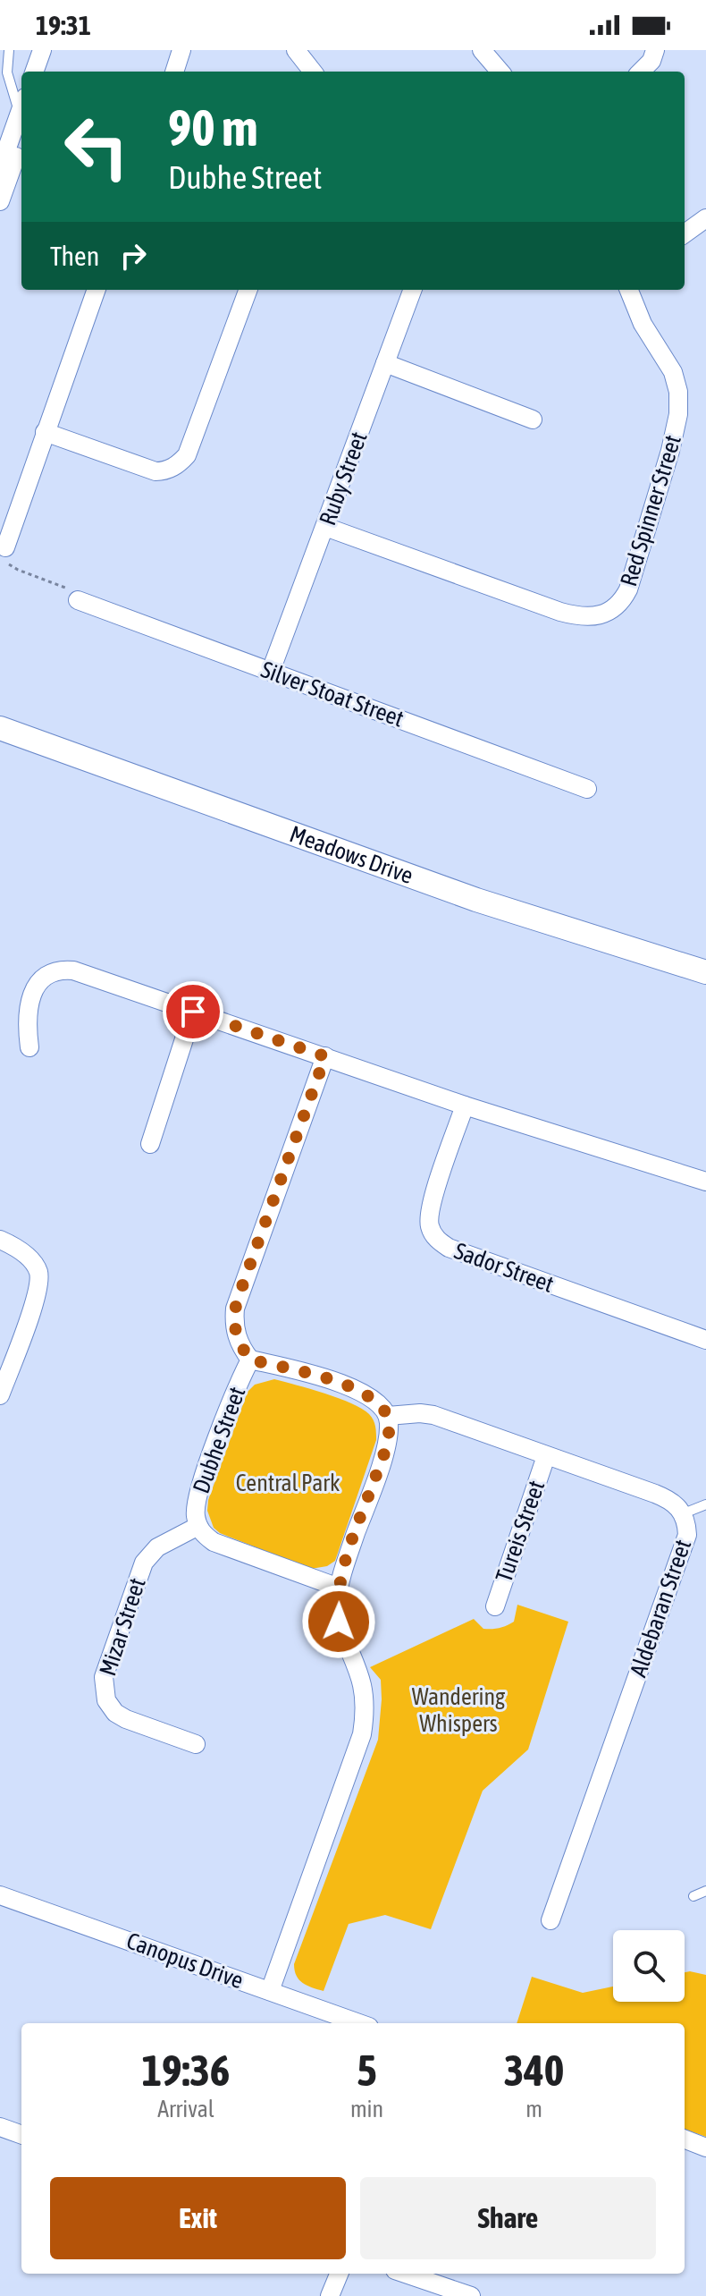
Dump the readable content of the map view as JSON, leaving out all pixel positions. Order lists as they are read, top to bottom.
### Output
{
  "streets": {
    "street": [
      "Ruby Street",
      "Red Spinner Street",
      "Silver Stoat Street",
      "Meadows Drive",
      "Sador Street",
      "Dubhe Street",
      "Tureis Street",
      "Aldebaran Street",
      "Mizar Street",
      "Canopus Drive"
    ]
  },
  "crossings": [
    ["Ruby Street", "Red Spinner Street"],
    ["Ruby Street", "Silver Stoat Street"],
    ["Dubhe Street", "Aldebaran Street"],
    ["Dubhe Street", "Mizar Street"],
    ["Tureis Street", "Aldebaran Street"]
  ],
  "parks": ["Central Park", "Wandering Whispers"],
  "page": {
    "status": "19:31",
    "turn": ["90 m", "Dubhe Street"],
    "then": "Then",
    "eta": [
      "19:36",
      "Arrival",
      "5",
      "min",
      "340",
      "m"
    ],
    "buttons": ["Exit", "Share"]
  }
}
